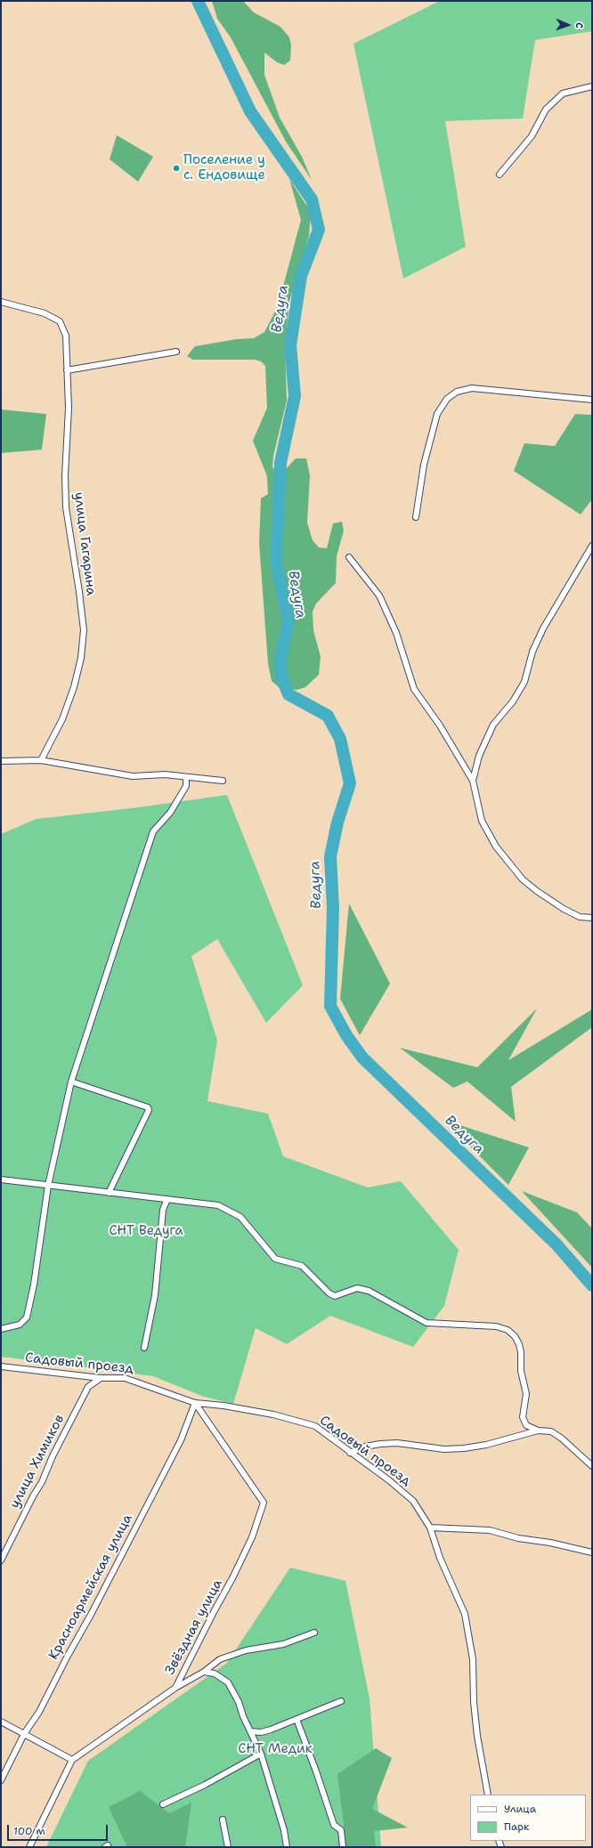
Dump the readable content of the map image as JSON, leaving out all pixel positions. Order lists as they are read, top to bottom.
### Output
{
  "streets": {
    "street": [
      "улица Гагарина",
      "Садовый проезд",
      "улица Химиков",
      "Красноармейская улица",
      "Звёздная улица"
    ]
  },
  "crossings": [
    ["Садовый проезд", "улица Химиков"],
    ["Садовый проезд", "Красноармейская улица"],
    ["Садовый проезд", "Звёздная улица"],
    ["Красноармейская улица", "Звёздная улица"]
  ],
  "water": ["Ведуга"],
  "parks": ["СНТ Ведуга", "СНТ Медик"],
  "places": ["Поселение у с. Ендовище"],
  "legend": ["Улица", "Парк"],
  "scale_bar": "100 m",
  "north": "right"
}
